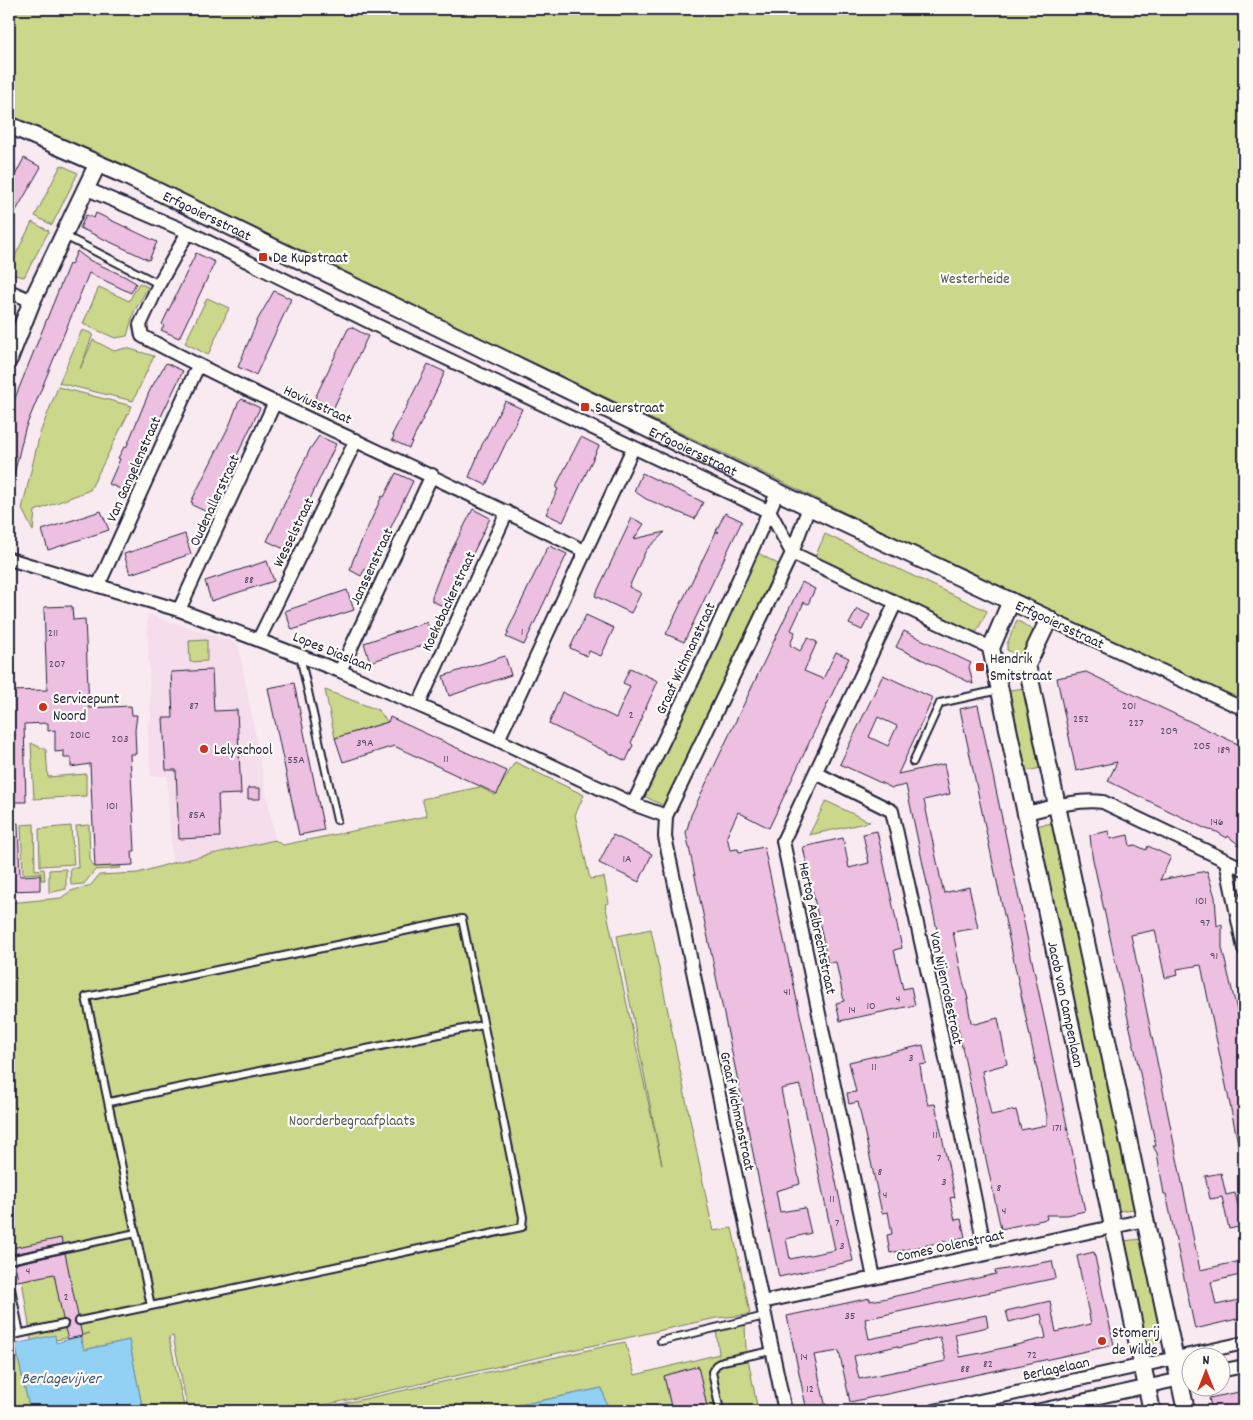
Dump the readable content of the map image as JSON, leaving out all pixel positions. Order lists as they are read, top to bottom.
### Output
{
  "streets": {
    "street": [
      "Erfgooiersstraat",
      "Hoviusstraat",
      "Van Gangelenstraat",
      "Oudenallerstraat",
      "Wesselstraat",
      "Janssenstraat",
      "Koekebackerstraat",
      "Lopes Diaslaan",
      "Graaf Wichmanstraat",
      "Hertog Aelbrechtstraat",
      "Van Nijenrodestraat",
      "Jacob van Campenlaan",
      "Comes Oolenstraat",
      "Berlagelaan"
    ]
  },
  "crossings": [
    ["Erfgooiersstraat", "Hoviusstraat"],
    ["Erfgooiersstraat", "Graaf Wichmanstraat"],
    ["Hoviusstraat", "Van Gangelenstraat"],
    ["Hoviusstraat", "Oudenallerstraat"],
    ["Hoviusstraat", "Wesselstraat"],
    ["Hoviusstraat", "Janssenstraat"],
    ["Hoviusstraat", "Koekebackerstraat"],
    ["Van Gangelenstraat", "Lopes Diaslaan"],
    ["Oudenallerstraat", "Lopes Diaslaan"],
    ["Wesselstraat", "Lopes Diaslaan"],
    ["Janssenstraat", "Lopes Diaslaan"],
    ["Koekebackerstraat", "Lopes Diaslaan"],
    ["Lopes Diaslaan", "Graaf Wichmanstraat"],
    ["Graaf Wichmanstraat", "Comes Oolenstraat"],
    ["Hertog Aelbrechtstraat", "Van Nijenrodestraat"],
    ["Hertog Aelbrechtstraat", "Comes Oolenstraat"],
    ["Van Nijenrodestraat", "Comes Oolenstraat"],
    ["Jacob van Campenlaan", "Comes Oolenstraat"],
    ["Jacob van Campenlaan", "Berlagelaan"]
  ],
  "water": ["Berlagevijver"],
  "parks": ["Westerheide", "Noorderbegraafplaats"],
  "places": {
    "transit": ["De Kupstraat", "Sauerstraat", "Hendrik Smitstraat"],
    "other": ["Servicepunt Noord", "Lelyschool", "Stomerij de Wilde"]
  },
  "house_numbers": [
    "88",
    "1",
    "211",
    "207",
    "87",
    "201",
    "2",
    "252",
    "227",
    "209",
    "201C",
    "203",
    "39A",
    "205",
    "189",
    "11",
    "55A",
    "101",
    "85A",
    "146",
    "1A",
    "101",
    "97",
    "91",
    "41",
    "4",
    "10",
    "14",
    "3",
    "11",
    "171",
    "11",
    "7",
    "8",
    "3",
    "8",
    "4",
    "11",
    "4",
    "7",
    "3",
    "4",
    "2",
    "35",
    "72",
    "14",
    "82",
    "88",
    "12"
  ],
  "north": "top"
}
